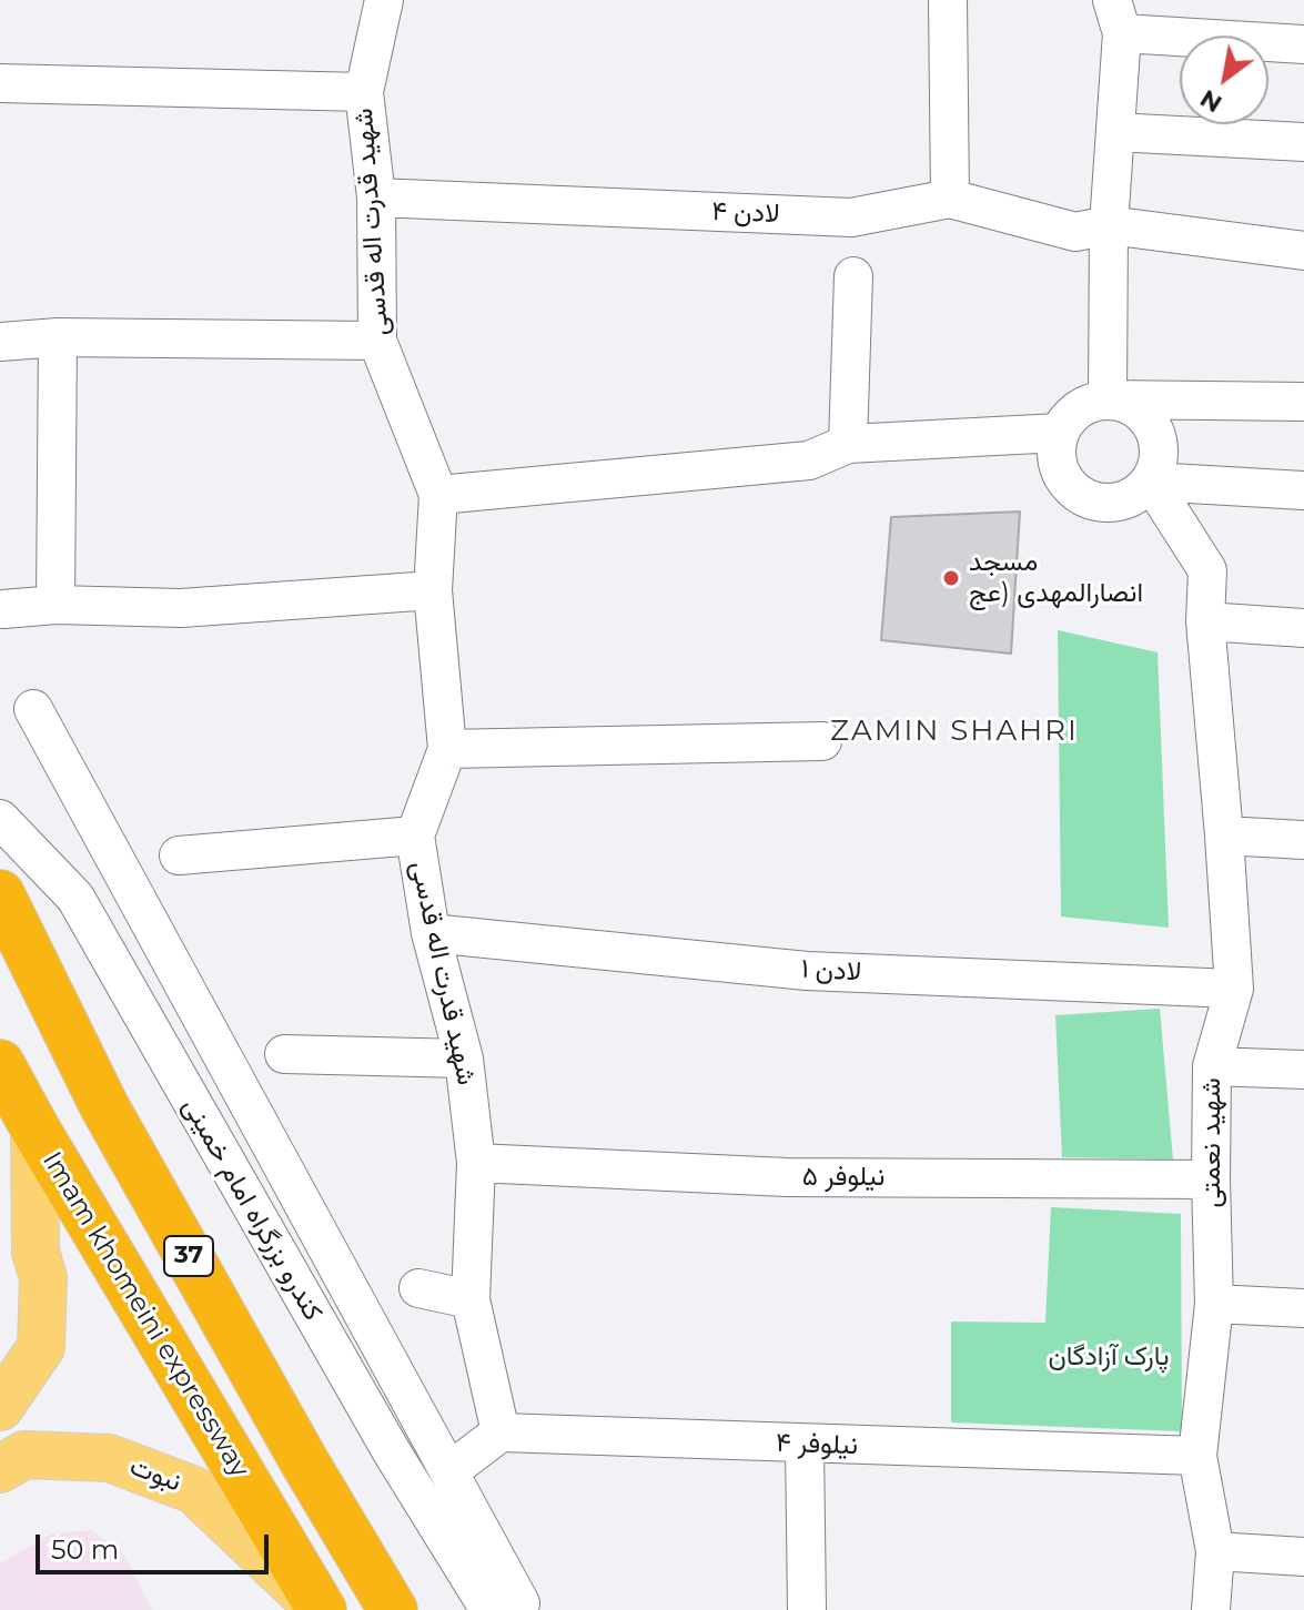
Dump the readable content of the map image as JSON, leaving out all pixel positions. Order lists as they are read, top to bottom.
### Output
{
  "streets": {
    "highway": ["37", "Imam khomeini expressway"],
    "main road": ["نبوت"],
    "street": [
      "لادن ۴",
      "شهید قدرت اله قدسی",
      "لادن ۱",
      "شهید نعمتی",
      "نیلوفر ۵",
      "کندرو بزرگراه امام خمینی",
      "نیلوفر ۴"
    ]
  },
  "crossings": [
    ["لادن ۴", "شهید قدرت اله قدسی"],
    ["شهید قدرت اله قدسی", "لادن ۱"],
    ["شهید قدرت اله قدسی", "نیلوفر ۵"],
    ["شهید قدرت اله قدسی", "نیلوفر ۴"],
    ["لادن ۱", "شهید نعمتی"],
    ["شهید نعمتی", "نیلوفر ۵"],
    ["شهید نعمتی", "نیلوفر ۴"],
    ["Imam khomeini expressway", "نبوت"]
  ],
  "districts": ["ZAMIN SHAHRI"],
  "parks": ["پارک آزادگان"],
  "places": ["مسجد انصارالمهدی (عج"],
  "scale_bar": "50 m",
  "north": "bottom left"
}
